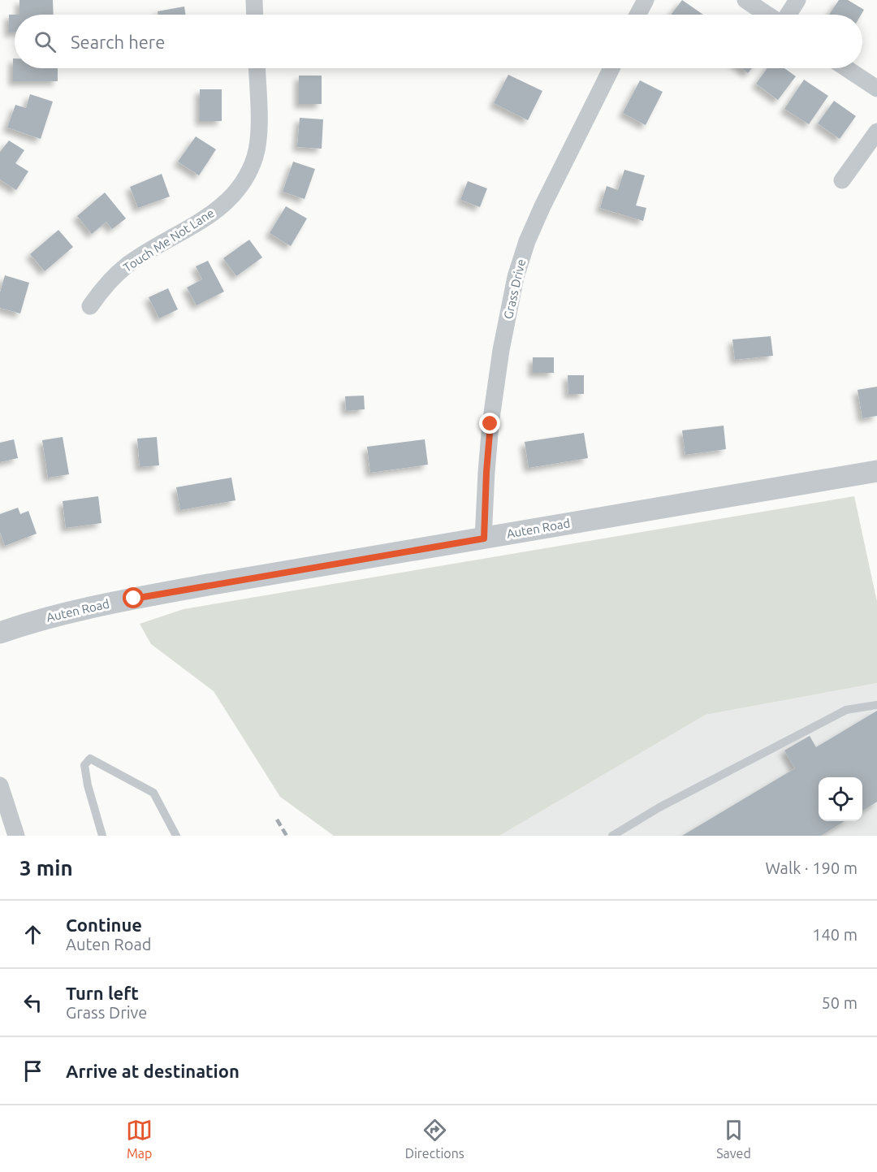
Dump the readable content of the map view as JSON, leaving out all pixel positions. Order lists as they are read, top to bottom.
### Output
{
  "streets": {
    "street": ["Touch Me Not Lane", "Grass Drive", "Auten Road"]
  },
  "crossings": [
    ["Grass Drive", "Auten Road"]
  ],
  "page": {
    "search": "Search here",
    "heading": ["3 min", "Walk · 190 m"],
    "list": [
      ["Continue", "Auten Road", "140 m"],
      ["Turn left", "Grass Drive", "50 m"],
      "Arrive at destination"
    ],
    "nav": ["Map", "Directions", "Saved"]
  }
}
